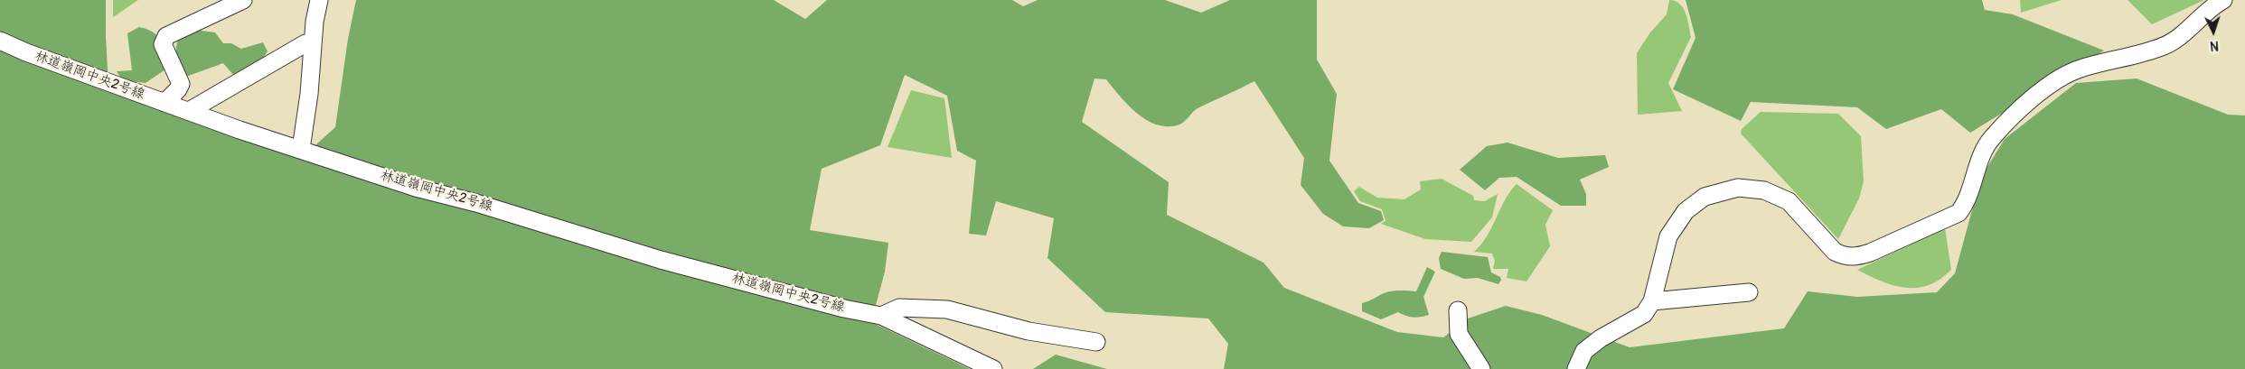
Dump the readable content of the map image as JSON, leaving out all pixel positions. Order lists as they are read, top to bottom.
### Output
{
  "streets": {
    "street": ["林道嶺岡中央2号線"]
  },
  "north": "bottom"
}
